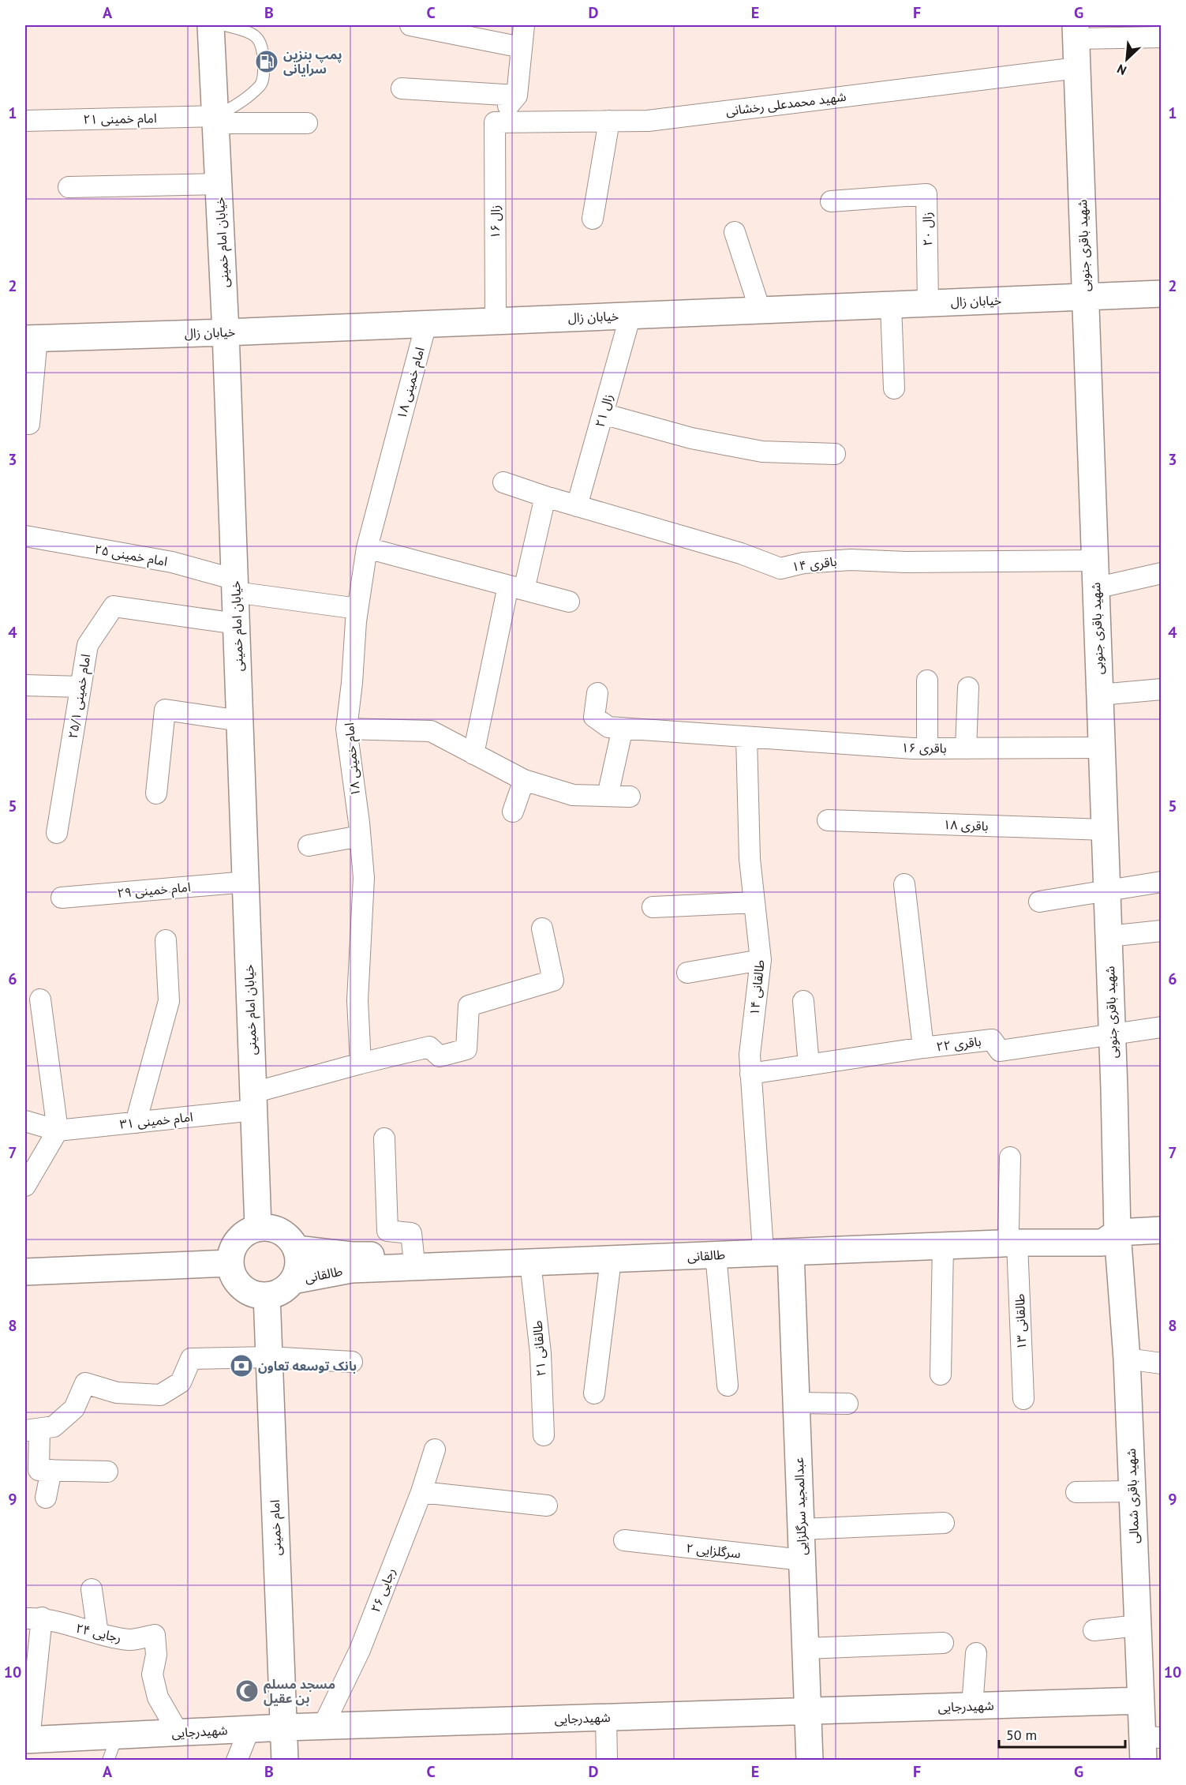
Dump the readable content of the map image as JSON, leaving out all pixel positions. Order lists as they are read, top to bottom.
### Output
{
  "streets": {
    "main road": [
      "خیابان امام خمینی",
      "شهید باقری جنوبی",
      "خیابان زال",
      "طالقانی",
      "شهید باقری شمالی",
      "عبدالمجید سرگلزایی",
      "امام خمینی",
      "شهیدرجایی"
    ],
    "street": [
      "شهید محمدعلی رخشانی",
      "امام خمینی ۲۱",
      "زال ۱۶",
      "زال ۲۰",
      "امام خمینی ۱۸",
      "زال ۲۱",
      "امام خمینی ۲۵",
      "باقری ۱۴",
      "امام خمینی ۲۵/۱",
      "باقری ۱۶",
      "باقری ۱۸",
      "امام خمینی ۲۹",
      "طالقانی ۱۴",
      "باقری ۲۲",
      "امام خمینی ۳۱",
      "طالقانی ۱۳",
      "طالقانی ۲۱",
      "سرگلزایی ۲",
      "رجایی ۲۶",
      "رجایی ۲۴"
    ]
  },
  "crossings": [
    ["شهید محمدعلی رخشانی", "زال ۱۶"],
    ["شهید محمدعلی رخشانی", "شهید باقری جنوبی"],
    ["امام خمینی ۲۱", "خیابان امام خمینی"],
    ["زال ۱۶", "خیابان زال"],
    ["زال ۲۰", "خیابان زال"],
    ["خیابان امام خمینی", "خیابان زال"],
    ["خیابان امام خمینی", "امام خمینی ۲۵"],
    ["خیابان امام خمینی", "امام خمینی ۲۵/۱"],
    ["خیابان امام خمینی", "امام خمینی ۲۹"],
    ["خیابان امام خمینی", "امام خمینی ۳۱"],
    ["خیابان امام خمینی", "طالقانی"],
    ["خیابان امام خمینی", "امام خمینی"],
    ["شهید باقری جنوبی", "خیابان زال"],
    ["شهید باقری جنوبی", "باقری ۱۴"],
    ["شهید باقری جنوبی", "باقری ۱۶"],
    ["شهید باقری جنوبی", "باقری ۱۸"],
    ["شهید باقری جنوبی", "باقری ۲۲"],
    ["شهید باقری جنوبی", "طالقانی"],
    ["شهید باقری جنوبی", "شهید باقری شمالی"],
    ["خیابان زال", "امام خمینی ۱۸"],
    ["خیابان زال", "زال ۲۱"],
    ["امام خمینی ۱۸", "امام خمینی ۲۵"],
    ["زال ۲۱", "باقری ۱۴"],
    ["باقری ۱۶", "طالقانی ۱۴"],
    ["طالقانی ۱۴", "باقری ۲۲"],
    ["طالقانی ۱۴", "طالقانی"],
    ["طالقانی", "طالقانی ۱۳"],
    ["طالقانی", "طالقانی ۲۱"],
    ["طالقانی", "شهید باقری شمالی"],
    ["طالقانی", "عبدالمجید سرگلزایی"],
    ["طالقانی", "امام خمینی"],
    ["شهید باقری شمالی", "شهیدرجایی"],
    ["عبدالمجید سرگلزایی", "سرگلزایی ۲"],
    ["عبدالمجید سرگلزایی", "شهیدرجایی"],
    ["امام خمینی", "شهیدرجایی"],
    ["رجایی ۲۶", "شهیدرجایی"],
    ["رجایی ۲۴", "شهیدرجایی"]
  ],
  "places": {
    "fuel station": ["پمپ بنزین سرایانی"],
    "bank": ["بانک توسعه تعاون"],
    "mosque": ["مسجد مسلم بن عقیل"]
  },
  "scale_bar": "50 m",
  "north": "bottom left",
  "grid": {
    "columns": [
      "A",
      "B",
      "C",
      "D",
      "E",
      "F",
      "G"
    ],
    "rows": [
      "1",
      "2",
      "3",
      "4",
      "5",
      "6",
      "7",
      "8",
      "9",
      "10"
    ]
  }
}
